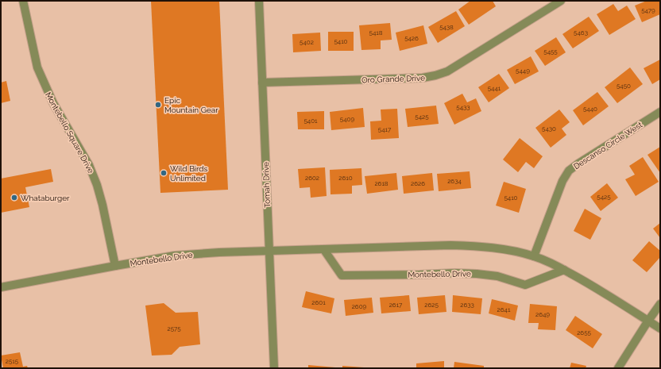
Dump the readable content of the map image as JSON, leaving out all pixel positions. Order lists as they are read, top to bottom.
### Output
{
  "streets": {
    "street": [
      "Oro Grande Drive",
      "Montebello Square Drive",
      "Descanso Circle West",
      "Tomah Drive",
      "Montebello Drive"
    ]
  },
  "crossings": [
    ["Oro Grande Drive", "Tomah Drive"],
    ["Montebello Square Drive", "Montebello Drive"],
    ["Descanso Circle West", "Montebello Drive"],
    ["Tomah Drive", "Montebello Drive"]
  ],
  "places": ["Epic Mountain Gear", "Wild Birds Unlimited", "Whataburger"],
  "house_numbers": [
    "5479",
    "5438",
    "5418",
    "5463",
    "5426",
    "5410",
    "5402",
    "5455",
    "5449",
    "5450",
    "5441",
    "5433",
    "5440",
    "5425",
    "5409",
    "5401",
    "5430",
    "5417",
    "2602",
    "2610",
    "2634",
    "2618",
    "2626",
    "5425",
    "5410",
    "2601",
    "2617",
    "2625",
    "2633",
    "2609",
    "2641",
    "2649",
    "2575",
    "2655",
    "2515"
  ]
}
